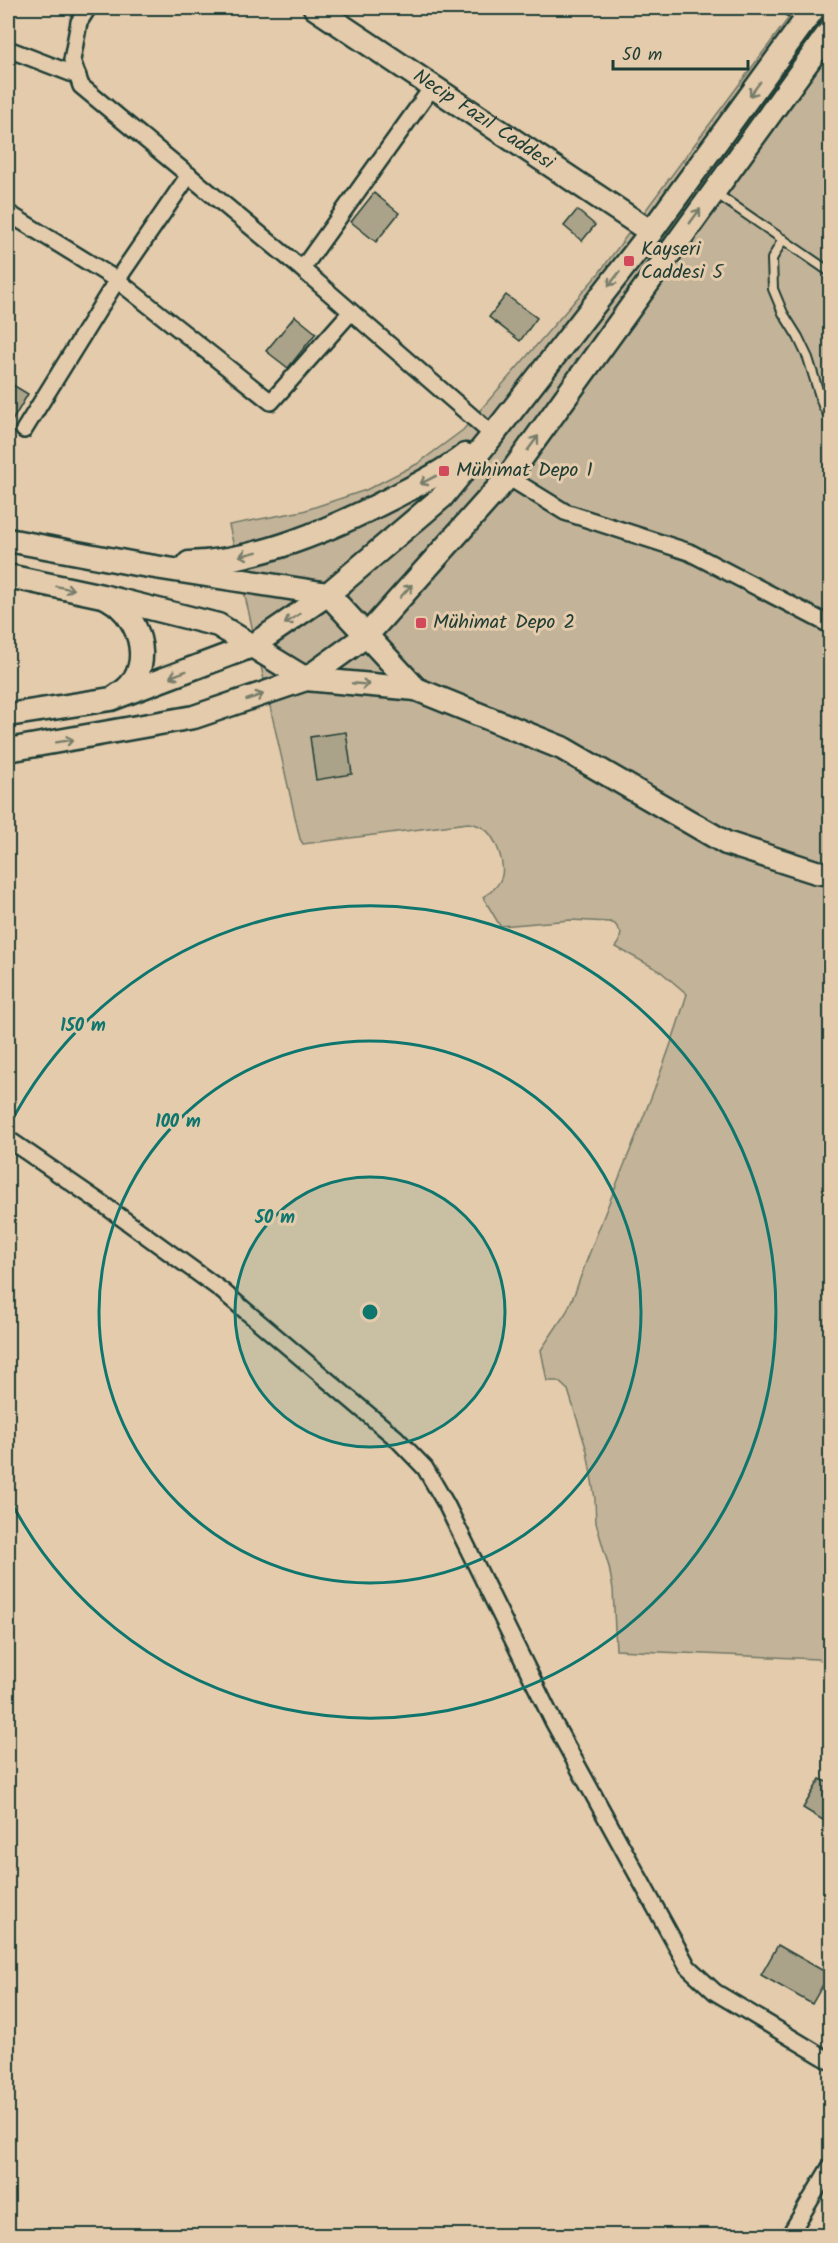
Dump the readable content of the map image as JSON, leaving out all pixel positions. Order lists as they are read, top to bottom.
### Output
{
  "streets": {
    "street": ["Necip Fazıl Caddesi"]
  },
  "places": {
    "transit": ["Kayseri Caddesi 5", "Mühimat Depo 1", "Mühimat Depo 2"]
  },
  "scale_bar": "50 m",
  "rings": ["150 m", "100 m", "50 m"]
}
